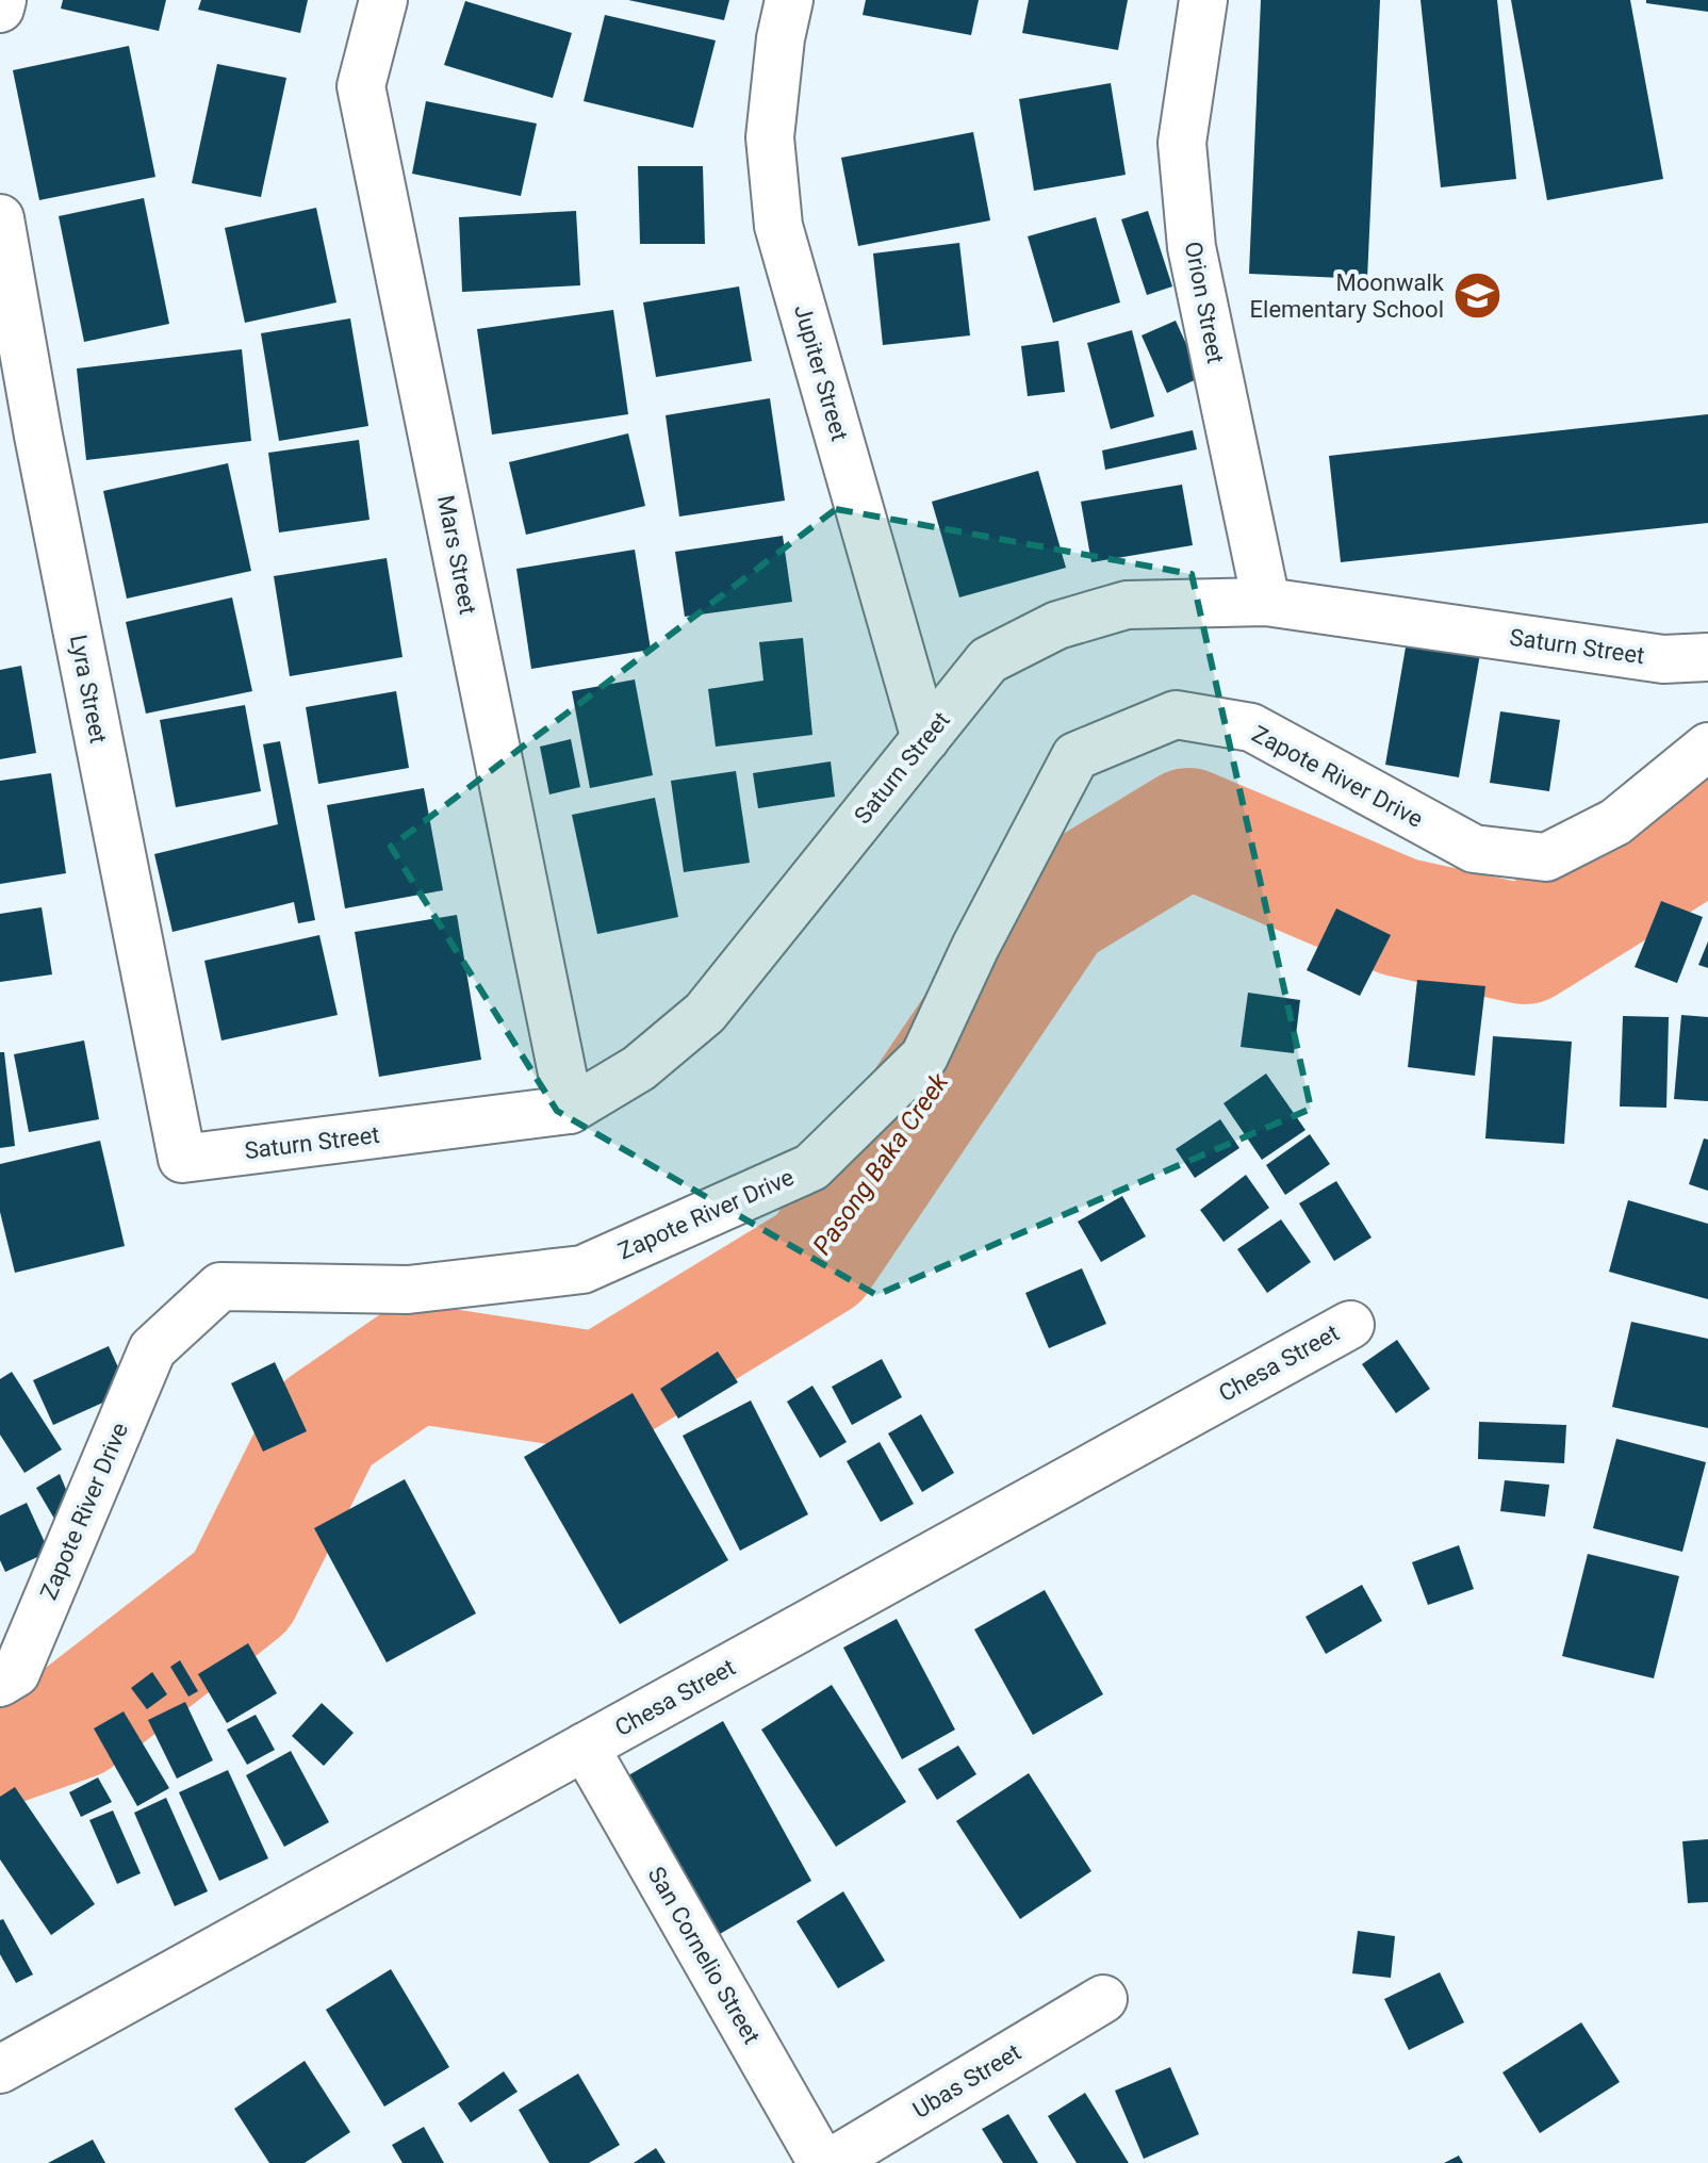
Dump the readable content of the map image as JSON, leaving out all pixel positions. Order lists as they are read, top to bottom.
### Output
{
  "streets": {
    "street": [
      "Orion Street",
      "Jupiter Street",
      "Mars Street",
      "Saturn Street",
      "Lyra Street",
      "Zapote River Drive",
      "Chesa Street",
      "San Cornelio Street",
      "Ubas Street"
    ]
  },
  "crossings": [
    ["Orion Street", "Saturn Street"],
    ["Jupiter Street", "Saturn Street"],
    ["Mars Street", "Saturn Street"],
    ["Saturn Street", "Lyra Street"],
    ["Chesa Street", "San Cornelio Street"]
  ],
  "water": ["Pasong Baka Creek"],
  "places": {
    "school or university": ["Moonwalk Elementary School"]
  }
}
